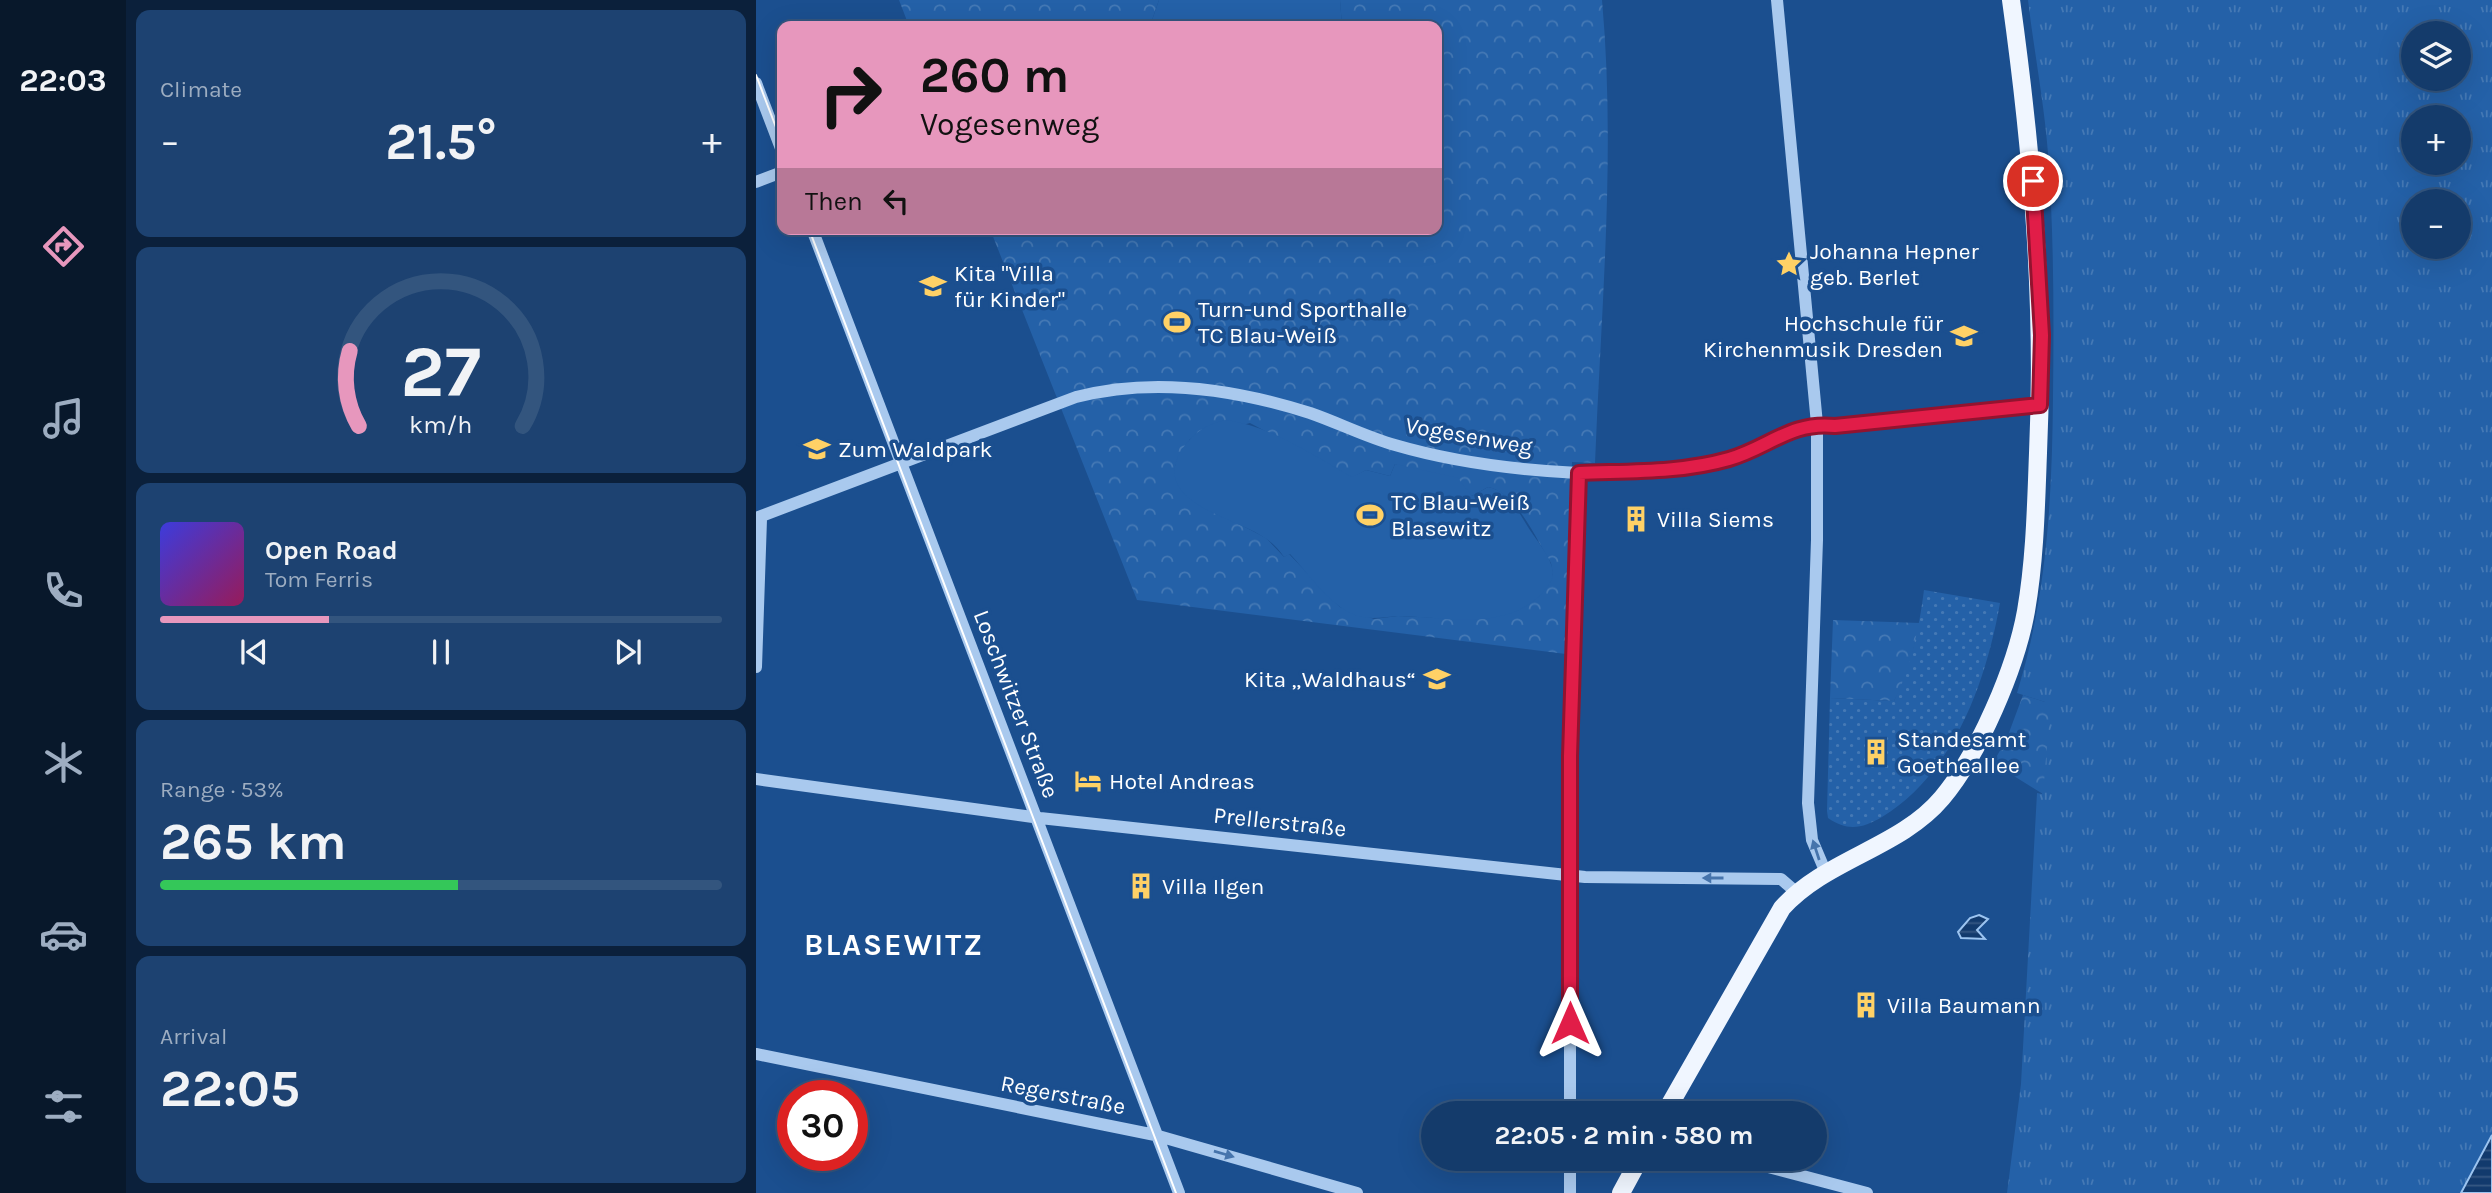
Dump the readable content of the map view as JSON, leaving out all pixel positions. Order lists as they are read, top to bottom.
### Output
{
  "streets": {
    "street": [
      "Vogesenweg",
      "Loschwitzer Straße",
      "Prellerstraße",
      "Regerstraße"
    ]
  },
  "crossings": [
    ["Vogesenweg", "Loschwitzer Straße"],
    ["Loschwitzer Straße", "Prellerstraße"],
    ["Loschwitzer Straße", "Regerstraße"]
  ],
  "districts": ["BLASEWITZ"],
  "places": {
    "place": ["Johanna Hepner geb. Berlet"],
    "school or university": [
      "Kita \"Villa für Kinder\"",
      "Hochschule für Kirchenmusik Dresden",
      "Zum Waldpark",
      "Kita „Waldhaus“"
    ],
    "sports": ["Turn-und Sporthalle TC Blau-Weiß", "TC Blau-Weiß Blasewitz"],
    "building": [
      "Villa Siems",
      "Standesamt Goetheallee",
      "Villa Ilgen",
      "Villa Baumann"
    ],
    "hotel": ["Hotel Andreas"]
  },
  "page": {
    "tabs": "22:03",
    "tile": [
      "Climate",
      ["Range · 53%", "265 km"],
      ["Arrival", "22:05"]
    ],
    "map_buttons": ["+", "−"],
    "turn": ["260 m", "Vogesenweg"],
    "heat": ["−", "21.5°", "+"],
    "then": "Then",
    "song": ["Open Road", "Tom Ferris"],
    "limit": "30",
    "trip": "22:05 · 2 min · 580 m",
    "gauge": ["27", "km/h"]
  }
}
